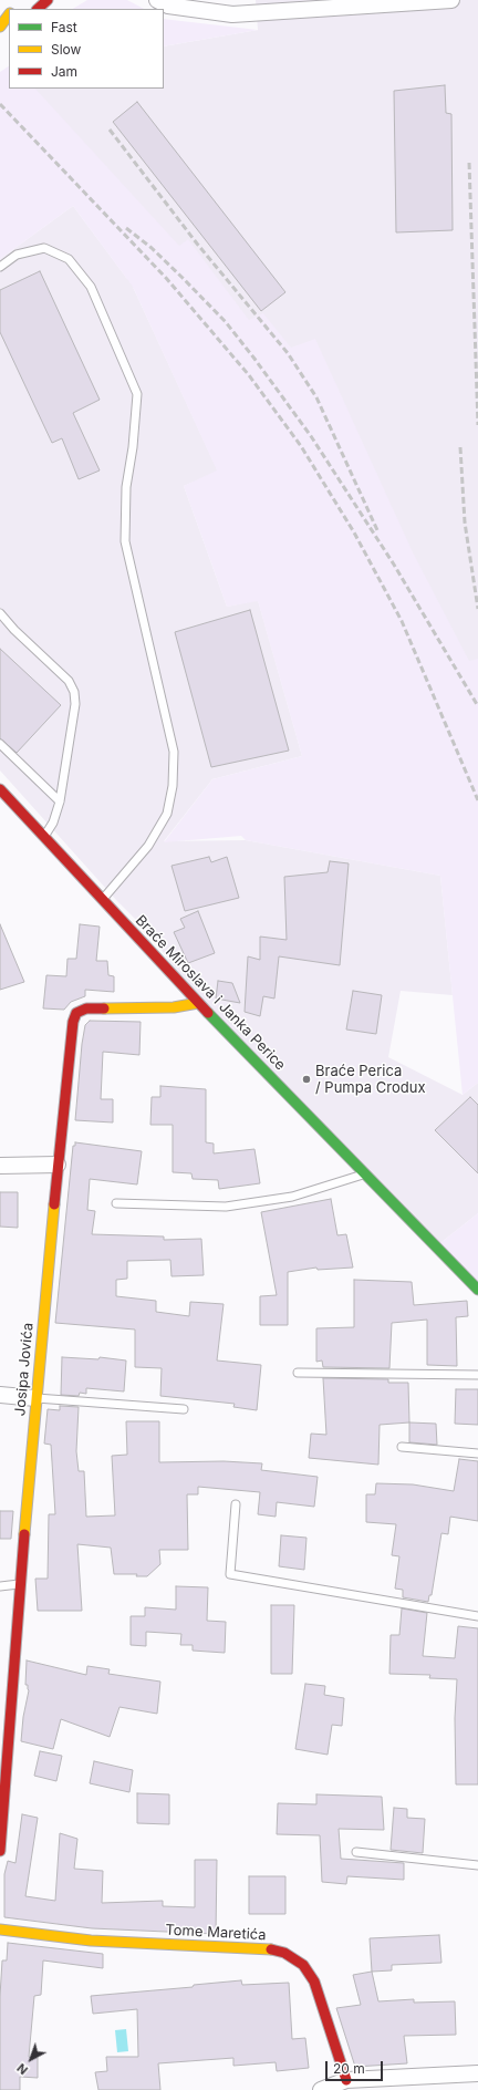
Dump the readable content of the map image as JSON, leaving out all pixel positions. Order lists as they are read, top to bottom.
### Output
{
  "streets": {
    "street": ["Braće Miroslava i Janka Perice", "Josipa Jovića", "Tome Maretića"]
  },
  "crossings": [
    ["Braće Miroslava i Janka Perice", "Josipa Jovića"]
  ],
  "places": ["Braće Perica / Pumpa Crodux"],
  "legend": ["Fast", "Slow", "Jam"],
  "scale_bar": "20 m",
  "north": "bottom left"
}
